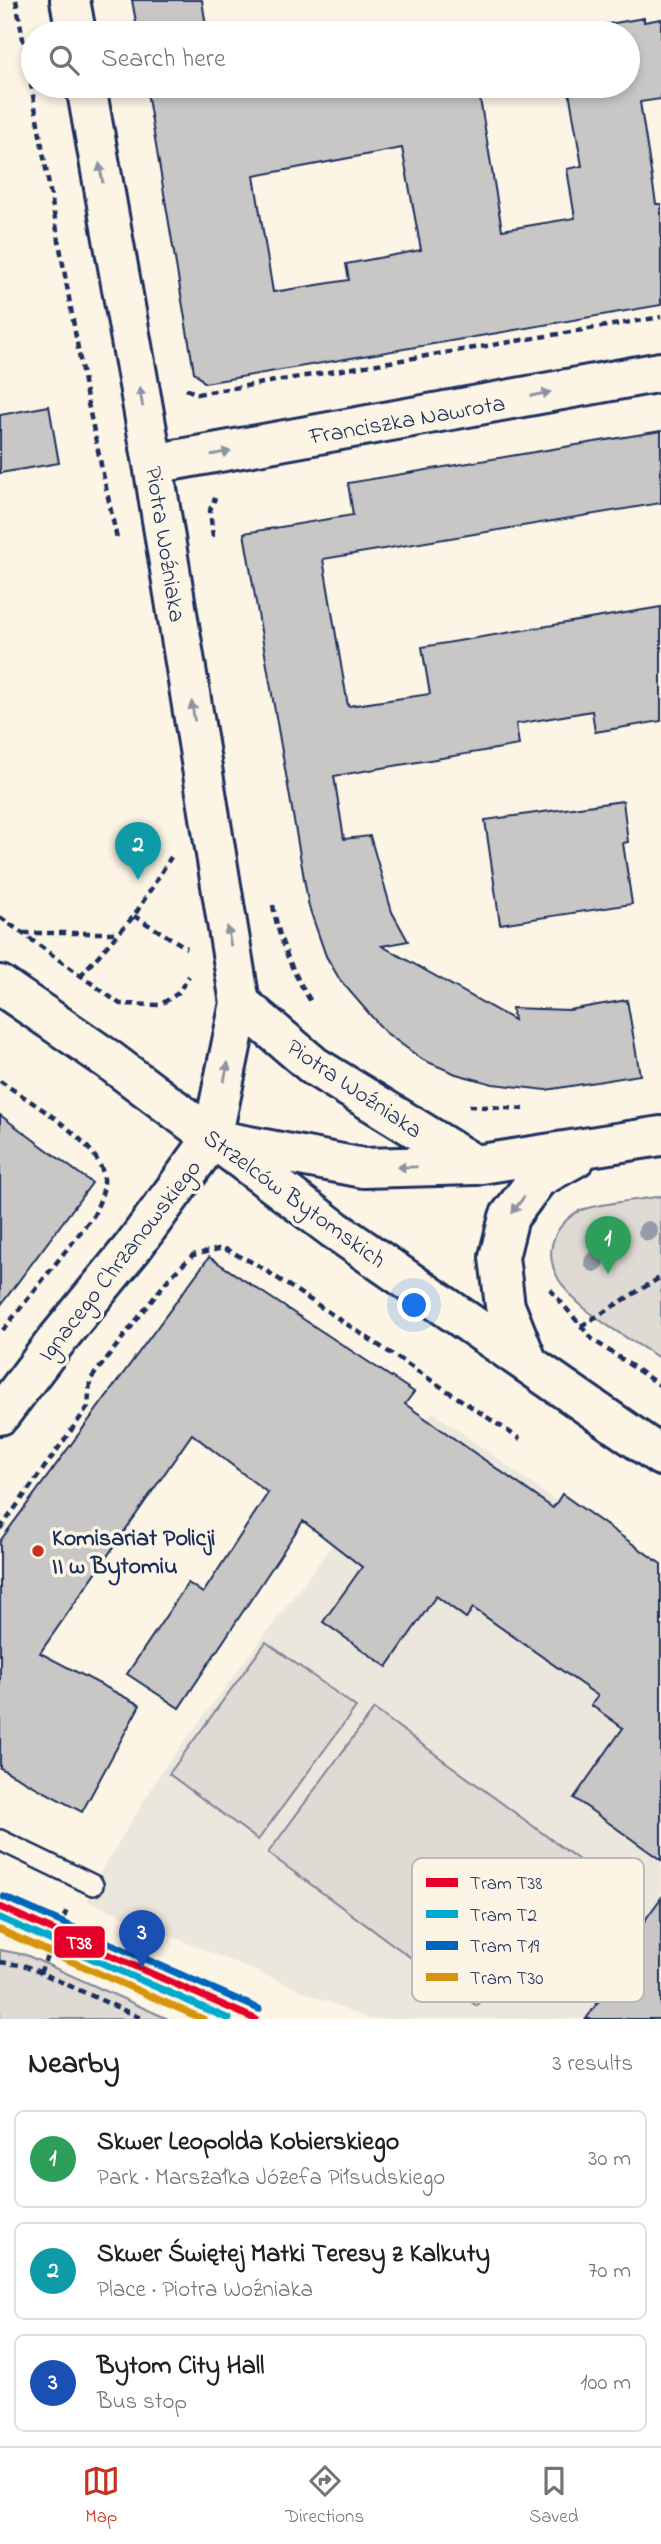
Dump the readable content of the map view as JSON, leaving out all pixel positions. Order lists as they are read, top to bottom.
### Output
{
  "streets": {
    "street": [
      "Franciszka Nawrota",
      "Piotra Woźniaka",
      "Strzelców Bytomskich",
      "Ignacego Chrzanowskiego"
    ]
  },
  "crossings": [
    ["Franciszka Nawrota", "Piotra Woźniaka"],
    ["Piotra Woźniaka", "Strzelców Bytomskich"],
    ["Piotra Woźniaka", "Ignacego Chrzanowskiego"],
    ["Strzelców Bytomskich", "Ignacego Chrzanowskiego"]
  ],
  "one_way": ["Franciszka Nawrota", "Piotra Woźniaka"],
  "places": ["Komisariat Policji II w Bytomiu"],
  "lines": [
    "tram line T19",
    "tram line T38",
    "tram line T2",
    "tram line T30"
  ],
  "legend": [
    "Tram T38",
    "Tram T2",
    "Tram T19",
    "Tram T30"
  ],
  "page": {
    "search": "Search here",
    "pins": ["2", "1", "3"],
    "heading": ["Nearby", "3 results"],
    "list": [
      {
        "mark": "1",
        "name": "Skwer Leopolda Kobierskiego",
        "note": "Park · Marszałka Józefa Piłsudskiego",
        "value": "30 m"
      },
      {
        "mark": "2",
        "name": "Skwer Świętej Matki Teresy z Kalkuty",
        "note": "Place · Piotra Woźniaka",
        "value": "70 m"
      },
      {
        "mark": "3",
        "name": "Bytom City Hall",
        "note": "Bus stop",
        "value": "100 m"
      }
    ],
    "nav": ["Map", "Directions", "Saved"]
  }
}
